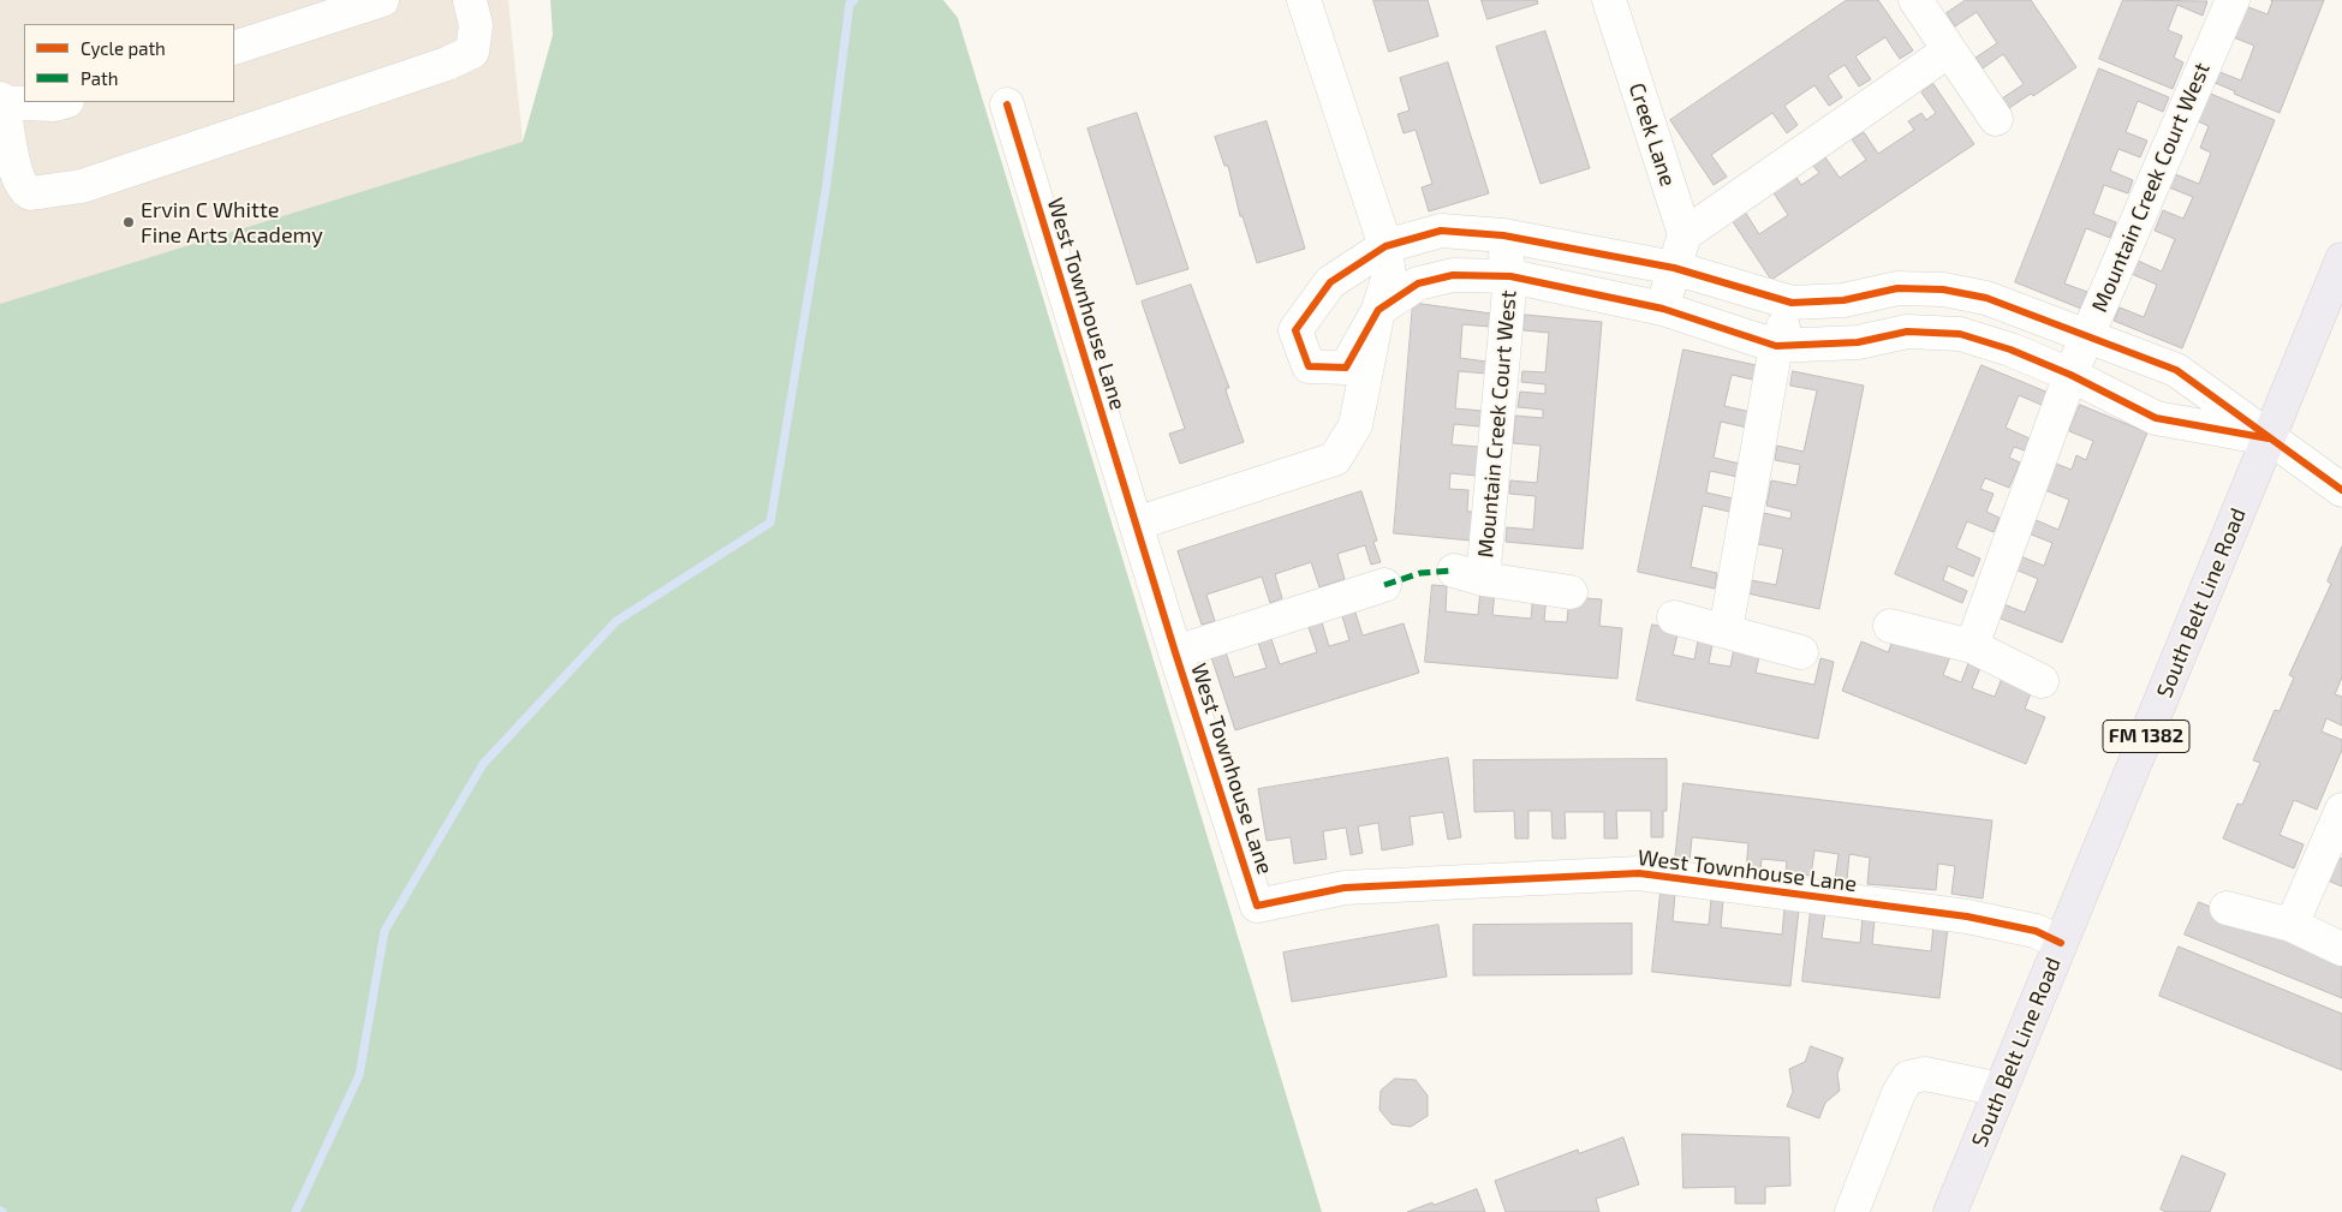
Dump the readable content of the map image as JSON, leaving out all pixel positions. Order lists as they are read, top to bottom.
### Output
{
  "streets": {
    "main road": ["South Belt Line Road", "FM 1382"],
    "street": ["Creek Lane", "Mountain Creek Court West", "West Townhouse Lane"]
  },
  "crossings": [
    ["West Townhouse Lane", "South Belt Line Road"]
  ],
  "places": ["Ervin C Whitte Fine Arts Academy"],
  "legend": ["Cycle path", "Path"]
}
